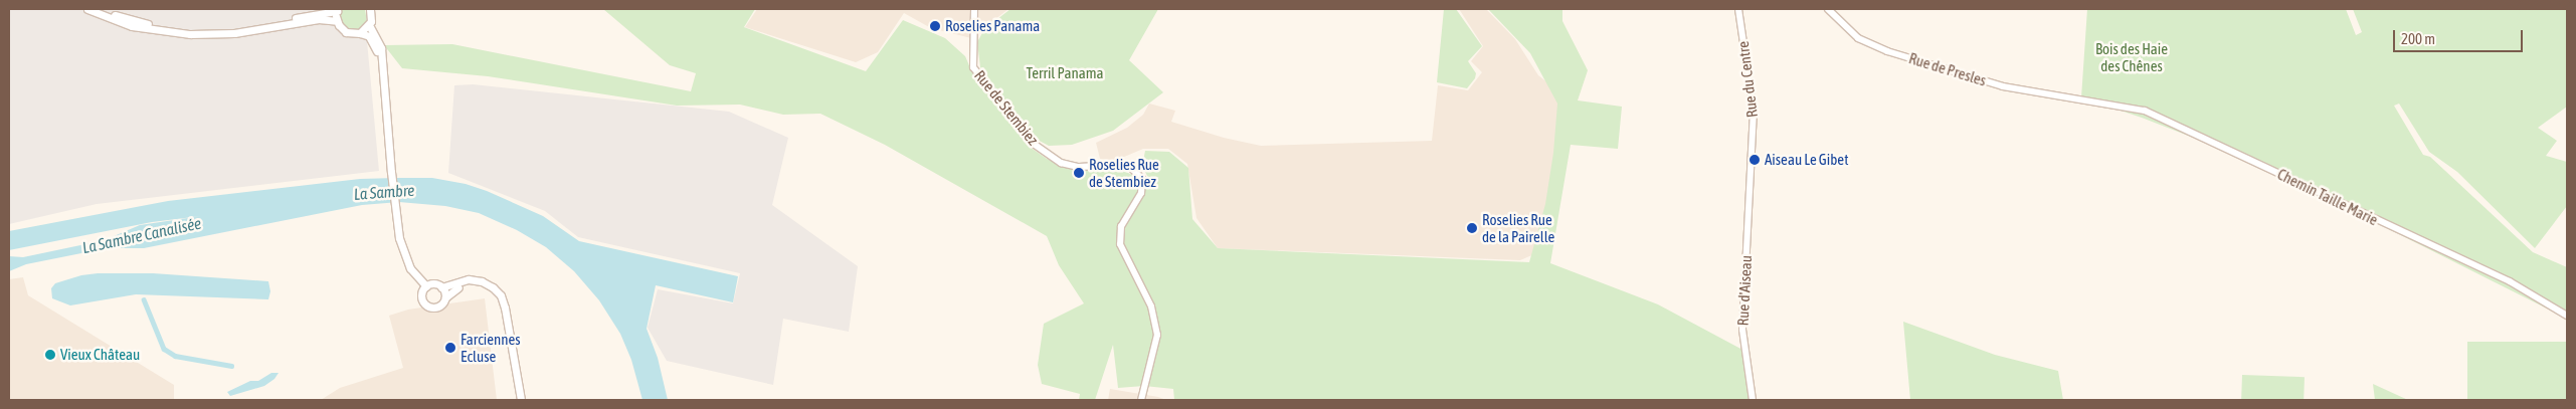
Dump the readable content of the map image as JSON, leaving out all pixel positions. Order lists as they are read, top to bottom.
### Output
{
  "streets": {
    "street": [
      "Rue de Presles",
      "Rue du Centre",
      "Rue de Stembiez",
      "Chemin Taille Marie",
      "Rue d'Aiseau"
    ]
  },
  "crossings": [
    ["Rue de Presles", "Chemin Taille Marie"],
    ["Rue du Centre", "Rue d'Aiseau"]
  ],
  "water": ["La Sambre", "La Sambre Canalisée"],
  "parks": ["Bois des Haie des Chênes", "Terril Panama"],
  "places": [
    "Roselies Panama",
    "Aiseau Le Gibet",
    "Roselies Rue de Stembiez",
    "Roselies Rue de la Pairelle",
    "Farciennes Ecluse",
    "Vieux Château"
  ],
  "scale_bar": "200 m"
}
